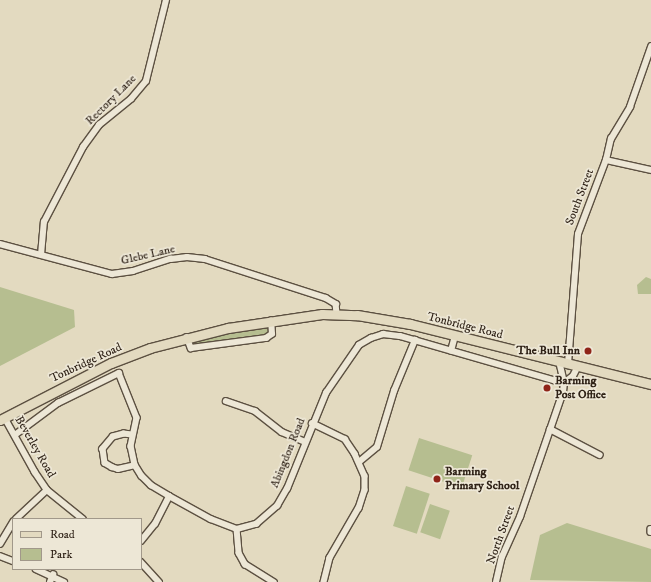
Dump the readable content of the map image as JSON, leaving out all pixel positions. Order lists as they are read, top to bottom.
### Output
{
  "streets": {
    "main road": ["Tonbridge Road"],
    "street": [
      "Rectory Lane",
      "South Street",
      "Glebe Lane",
      "Beverley Road",
      "Abingdon Road",
      "North Street"
    ]
  },
  "crossings": [
    ["Rectory Lane", "Glebe Lane"],
    ["South Street", "Tonbridge Road"],
    ["Glebe Lane", "Tonbridge Road"],
    ["Tonbridge Road", "Beverley Road"],
    ["Tonbridge Road", "North Street"],
    ["Abingdon Road", "North Street"]
  ],
  "places": ["The Bull Inn", "Barming Post Office", "Barming Primary School"],
  "legend": ["Road", "Park"]
}
